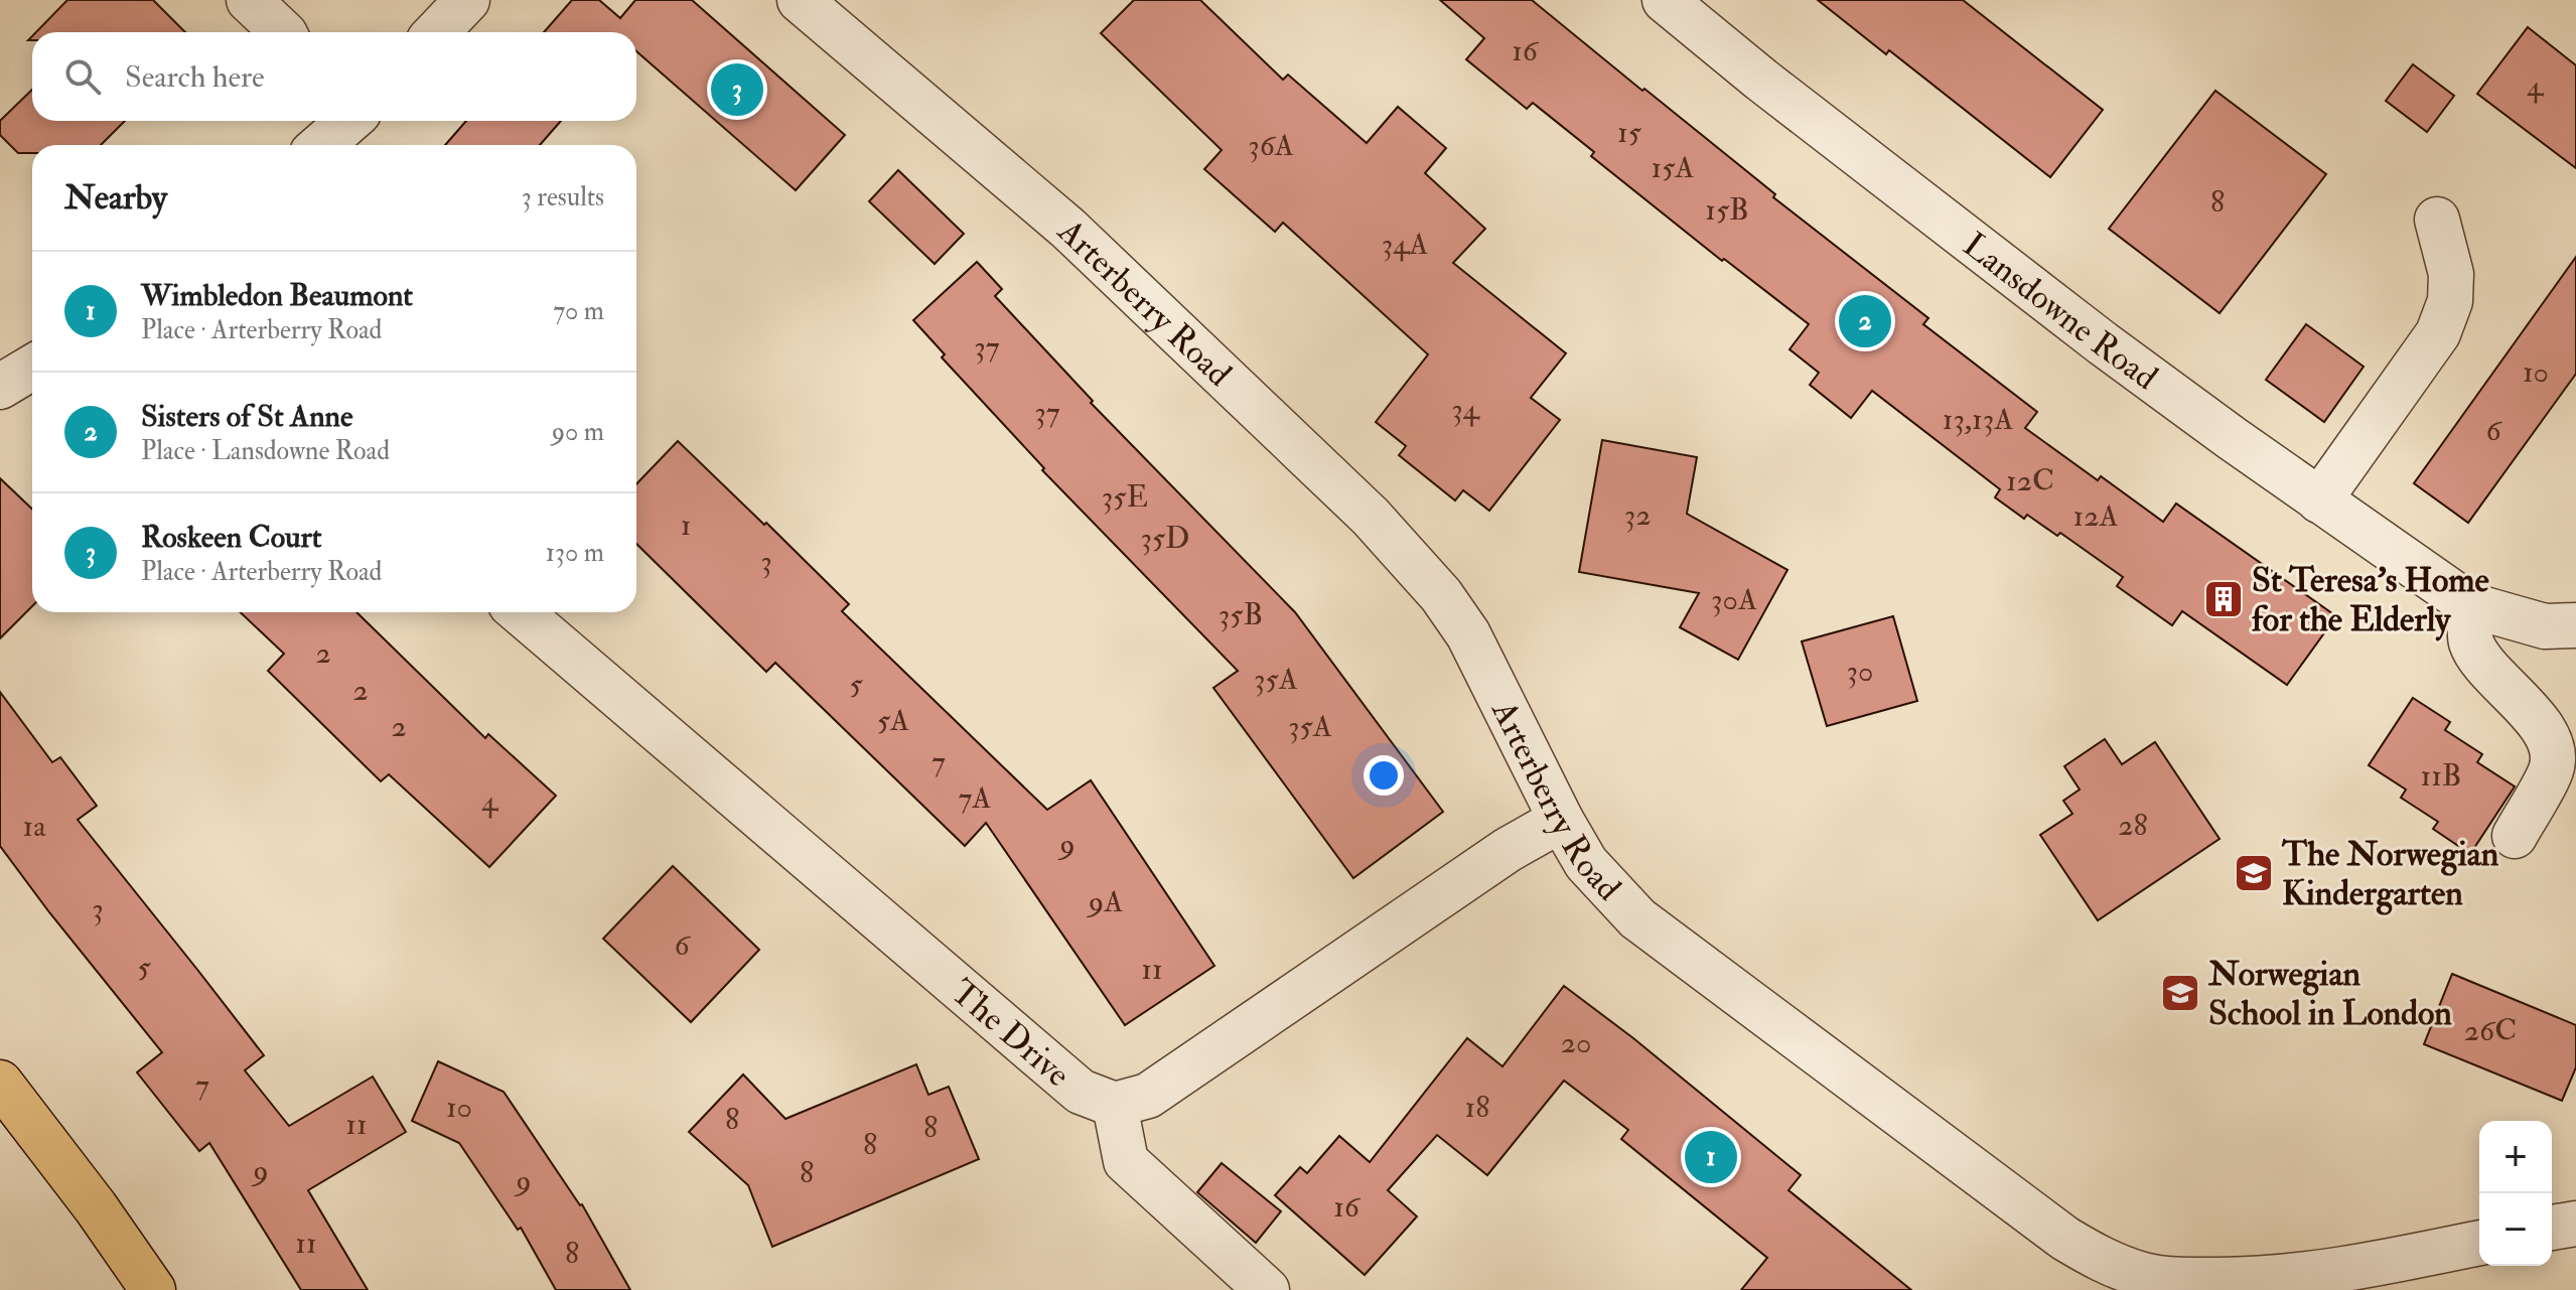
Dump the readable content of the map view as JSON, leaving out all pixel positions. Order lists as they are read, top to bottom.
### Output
{
  "streets": {
    "street": ["Arterberry Road", "Lansdowne Road", "The Drive"]
  },
  "places": {
    "building": ["St Teresa's Home for the Elderly"],
    "school or university": ["The Norwegian Kindergarten", "Norwegian School in London"]
  },
  "house_numbers": [
    "16",
    "4",
    "15",
    "36A",
    "15A",
    "8",
    "15B",
    "34A",
    "37",
    "10",
    "34",
    "37",
    "13,13A",
    "6",
    "12C",
    "35E",
    "32",
    "12A",
    "1",
    "35D",
    "3",
    "30A",
    "35B",
    "2",
    "30",
    "35A",
    "5",
    "2",
    "5A",
    "2",
    "35A",
    "7",
    "11B",
    "7A",
    "4",
    "28",
    "1a",
    "9",
    "9A",
    "3",
    "6",
    "5",
    "11",
    "26C",
    "20",
    "7",
    "10",
    "18",
    "8",
    "11",
    "8",
    "8",
    "9",
    "8",
    "9",
    "16",
    "11",
    "8"
  ],
  "page": {
    "search": "Search here",
    "pins": ["3", "2", "1"],
    "heading": ["Nearby", "3 results"],
    "list": [
      {
        "mark": "1",
        "name": "Wimbledon Beaumont",
        "note": "Place · Arterberry Road",
        "value": "70 m"
      },
      {
        "mark": "2",
        "name": "Sisters of St Anne",
        "note": "Place · Lansdowne Road",
        "value": "90 m"
      },
      {
        "mark": "3",
        "name": "Roskeen Court",
        "note": "Place · Arterberry Road",
        "value": "130 m"
      }
    ],
    "map_buttons": ["+", "−"]
  }
}
